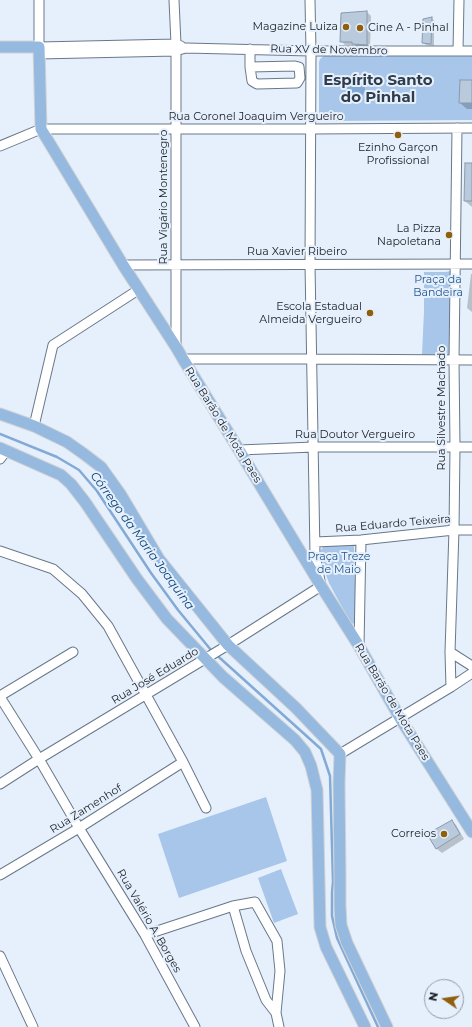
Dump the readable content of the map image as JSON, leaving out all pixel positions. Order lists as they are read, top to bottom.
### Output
{
  "streets": {
    "main road": ["Rua XV de Novembro", "Rua Barão de Mota Paes"],
    "street": [
      "Rua Coronel Joaquim Vergueiro",
      "Rua Vigário Montenegro",
      "Rua Xavier Ribeiro",
      "Rua Silvestre Machado",
      "Rua Doutor Vergueiro",
      "Rua Eduardo Teixeira",
      "Rua José Eduardo",
      "Rua Zamenhof",
      "Rua Valério A. Borges"
    ]
  },
  "crossings": [
    ["Rua XV de Novembro", "Rua Vigário Montenegro"],
    ["Rua XV de Novembro", "Rua Barão de Mota Paes"],
    ["Rua Coronel Joaquim Vergueiro", "Rua Vigário Montenegro"],
    ["Rua Coronel Joaquim Vergueiro", "Rua Silvestre Machado"],
    ["Rua Coronel Joaquim Vergueiro", "Rua Barão de Mota Paes"],
    ["Rua Vigário Montenegro", "Rua Xavier Ribeiro"],
    ["Rua Vigário Montenegro", "Rua Barão de Mota Paes"],
    ["Rua Xavier Ribeiro", "Rua Silvestre Machado"],
    ["Rua Xavier Ribeiro", "Rua Barão de Mota Paes"],
    ["Rua Silvestre Machado", "Rua Doutor Vergueiro"],
    ["Rua Silvestre Machado", "Rua Eduardo Teixeira"],
    ["Rua Barão de Mota Paes", "Rua Doutor Vergueiro"],
    ["Rua Barão de Mota Paes", "Rua José Eduardo"],
    ["Rua José Eduardo", "Rua Valério A. Borges"],
    ["Rua Zamenhof", "Rua Valério A. Borges"]
  ],
  "districts": ["Espírito Santo do Pinhal"],
  "water": ["Córrego da Maria Joaquina"],
  "parks": ["Praça da Bandeira", "Praça Treze de Maio"],
  "places": [
    "Magazine Luiza",
    "Cine A - Pinhal",
    "Ezinho Garçon Profissional",
    "La Pizza Napoletana",
    "Escola Estadual Almeida Vergueiro",
    "Correios"
  ],
  "north": "left"
}
